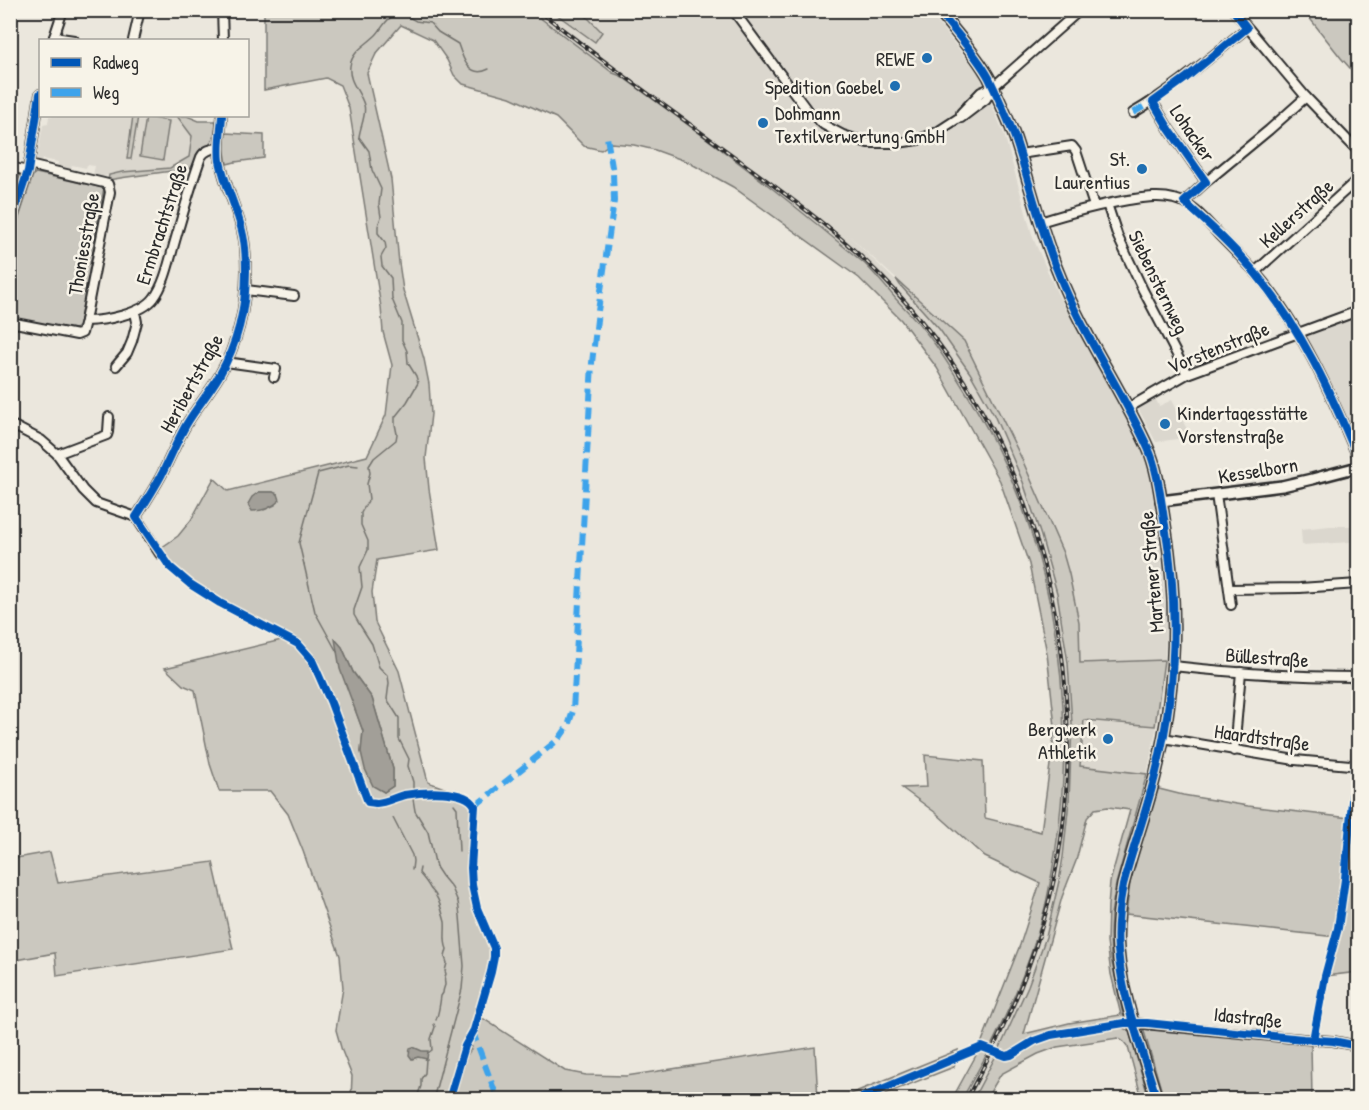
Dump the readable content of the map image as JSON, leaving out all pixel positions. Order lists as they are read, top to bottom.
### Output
{
  "streets": {
    "street": [
      "Lohacker",
      "Kellerstraße",
      "Ermbrachtstraße",
      "Thoniesstraße",
      "Siebensternweg",
      "Vorstenstraße",
      "Heribertstraße",
      "Kesselborn",
      "Martener Straße",
      "Büllestraße",
      "Haardtstraße",
      "Idastraße"
    ]
  },
  "crossings": [
    ["Ermbrachtstraße", "Thoniesstraße"],
    ["Ermbrachtstraße", "Heribertstraße"],
    ["Siebensternweg", "Vorstenstraße"],
    ["Vorstenstraße", "Martener Straße"],
    ["Kesselborn", "Martener Straße"],
    ["Martener Straße", "Büllestraße"],
    ["Martener Straße", "Haardtstraße"],
    ["Martener Straße", "Idastraße"]
  ],
  "places": [
    "REWE",
    "Spedition Goebel",
    "Dohmann Textilverwertung GmbH",
    "St. Laurentius",
    "Kindertagesstätte Vorstenstraße",
    "Bergwerk Athletik"
  ],
  "legend": ["Radweg", "Weg"]
}
